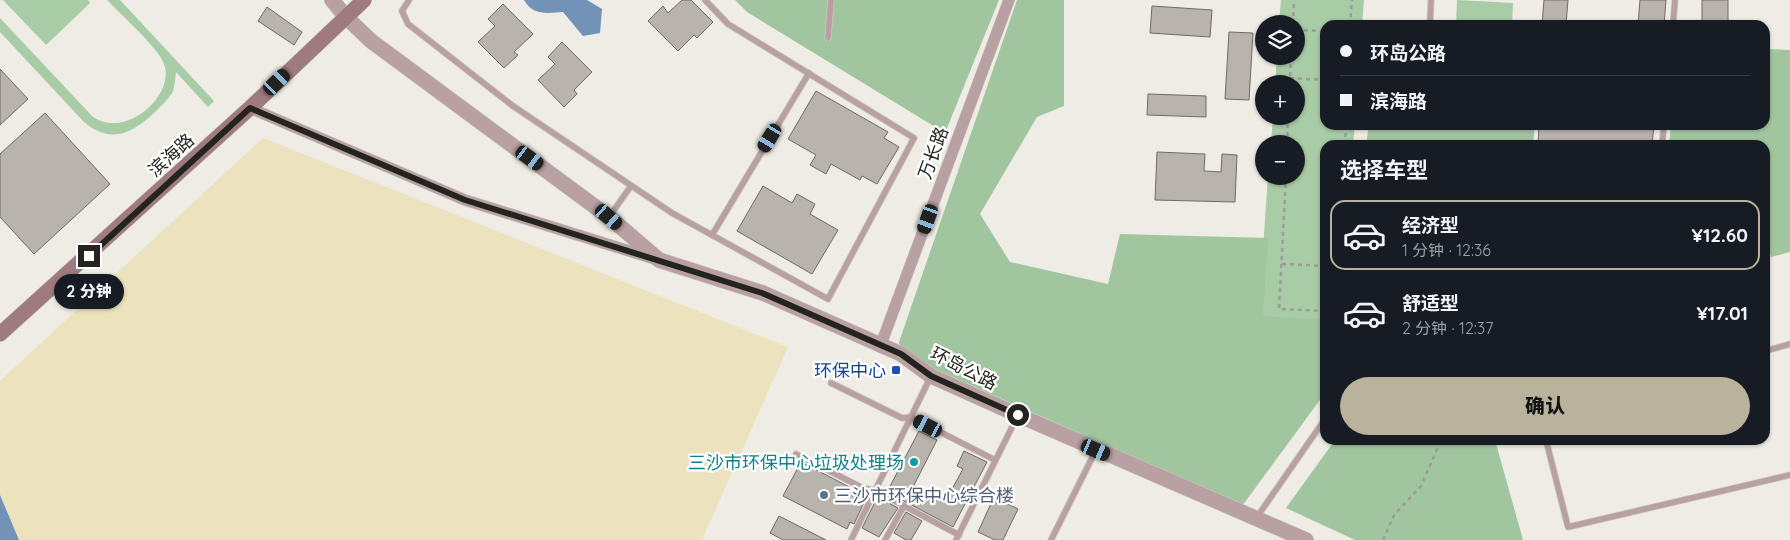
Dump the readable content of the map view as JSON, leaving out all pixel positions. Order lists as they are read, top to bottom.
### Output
{
  "streets": {
    "main road": ["滨海路"],
    "street": ["万长路", "环岛公路"]
  },
  "crossings": [
    ["万长路", "环岛公路"]
  ],
  "places": {
    "transit": ["环保中心"],
    "other": ["三沙市环保中心垃圾处理场", "三沙市环保中心综合楼"]
  },
  "page": {
    "map_buttons": ["+", "−"],
    "banner": ["环岛公路", "滨海路"],
    "heading": "选择车型",
    "list": [
      {
        "name": "经济型",
        "note": "1 分钟 · 12:36",
        "value": "¥12.60"
      },
      {
        "name": "舒适型",
        "note": "2 分钟 · 12:37",
        "value": "¥17.01"
      }
    ],
    "bubble": "2 分钟",
    "buttons": "确认"
  }
}
